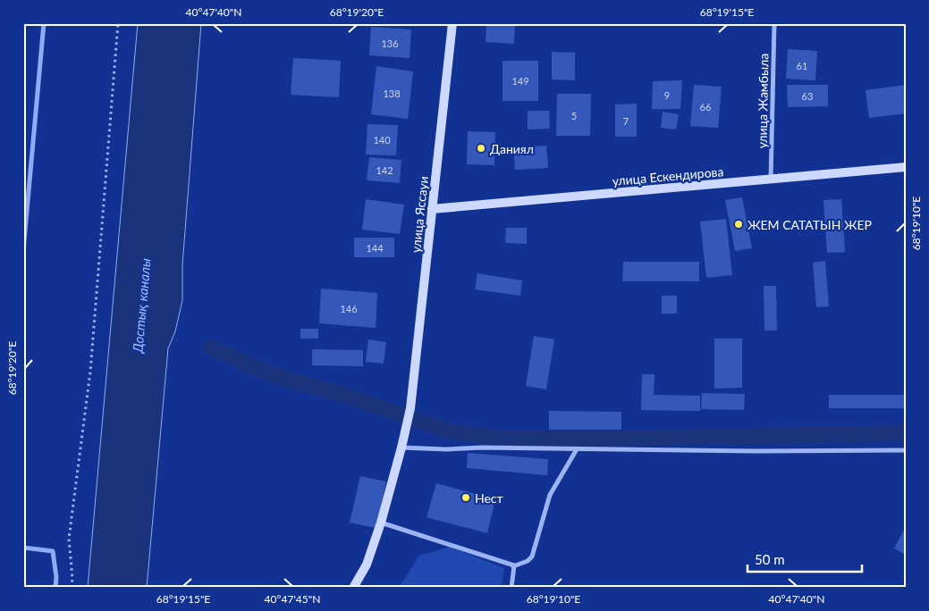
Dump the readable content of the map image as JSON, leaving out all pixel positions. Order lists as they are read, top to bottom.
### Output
{
  "streets": {
    "main road": ["улица Ескендирова", "улица Яссауи"],
    "street": ["улица Жамбыла"]
  },
  "crossings": [
    ["улица Жамбыла", "улица Ескендирова"],
    ["улица Ескендирова", "улица Яссауи"]
  ],
  "water": ["Достық каналы"],
  "places": ["Даниял", "ЖЕМ САТАТЫН ЖЕР", "Нест"],
  "house_numbers": [
    "136",
    "61",
    "149",
    "138",
    "9",
    "63",
    "66",
    "5",
    "7",
    "140",
    "142",
    "144",
    "146"
  ],
  "scale_bar": "50 m",
  "coordinates": [
    "40°47'40\"N",
    "68°19'20\"E",
    "68°19'15\"E",
    "68°19'10\"E",
    "40°47'45\"N"
  ]
}
